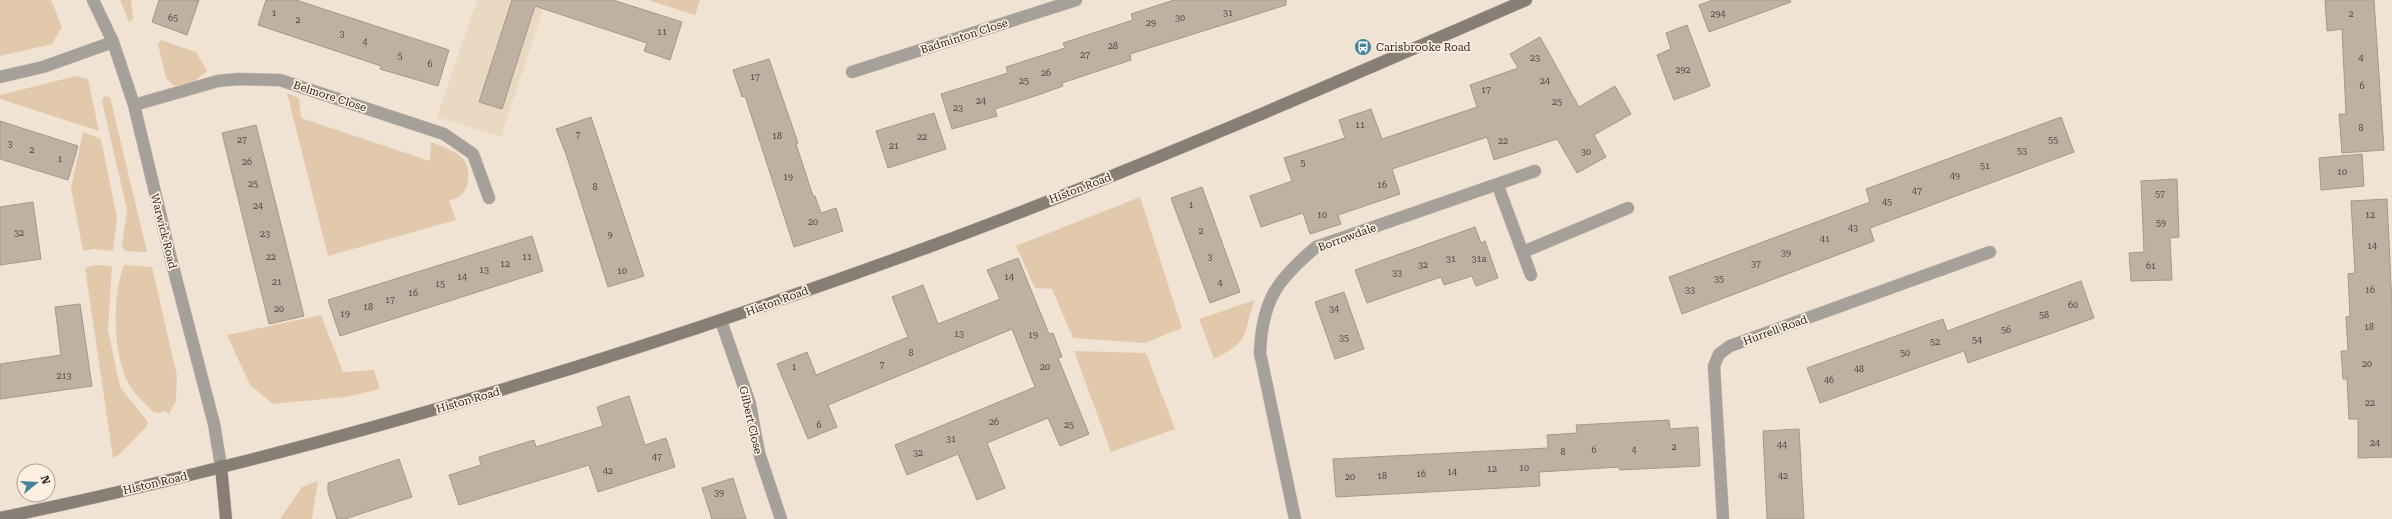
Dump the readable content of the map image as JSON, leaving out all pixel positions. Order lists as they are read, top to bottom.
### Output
{
  "streets": {
    "main road": ["Histon Road"],
    "street": [
      "Badminton Close",
      "Belmore Close",
      "Warwick Road",
      "Borrowdale",
      "Hurrell Road",
      "Gilbert Close"
    ]
  },
  "crossings": [
    ["Belmore Close", "Warwick Road"],
    ["Histon Road", "Warwick Road"],
    ["Histon Road", "Gilbert Close"]
  ],
  "places": {
    "bus stop": ["Carisbrooke Road"]
  },
  "house_numbers": [
    "1",
    "31",
    "294",
    "2",
    "65",
    "30",
    "2",
    "29",
    "11",
    "3",
    "4",
    "28",
    "27",
    "5",
    "23",
    "4",
    "6",
    "292",
    "26",
    "17",
    "25",
    "24",
    "6",
    "17",
    "24",
    "25",
    "23",
    "11",
    "8",
    "7",
    "18",
    "22",
    "27",
    "55",
    "22",
    "3",
    "21",
    "2",
    "53",
    "30",
    "1",
    "26",
    "5",
    "51",
    "10",
    "49",
    "19",
    "25",
    "16",
    "8",
    "47",
    "57",
    "45",
    "1",
    "24",
    "10",
    "12",
    "20",
    "59",
    "43",
    "2",
    "32",
    "23",
    "9",
    "41",
    "14",
    "39",
    "22",
    "11",
    "3",
    "31",
    "31a",
    "12",
    "37",
    "32",
    "61",
    "13",
    "10",
    "33",
    "14",
    "14",
    "35",
    "21",
    "4",
    "15",
    "33",
    "16",
    "16",
    "17",
    "60",
    "18",
    "20",
    "34",
    "19",
    "58",
    "18",
    "56",
    "13",
    "19",
    "35",
    "54",
    "52",
    "8",
    "50",
    "20",
    "7",
    "1",
    "20",
    "48",
    "213",
    "46",
    "22",
    "26",
    "6",
    "25",
    "31",
    "24",
    "44",
    "2",
    "6",
    "4",
    "8",
    "32",
    "47",
    "10",
    "12",
    "42",
    "14",
    "16",
    "18",
    "42",
    "20",
    "39"
  ],
  "north": "right"
}
